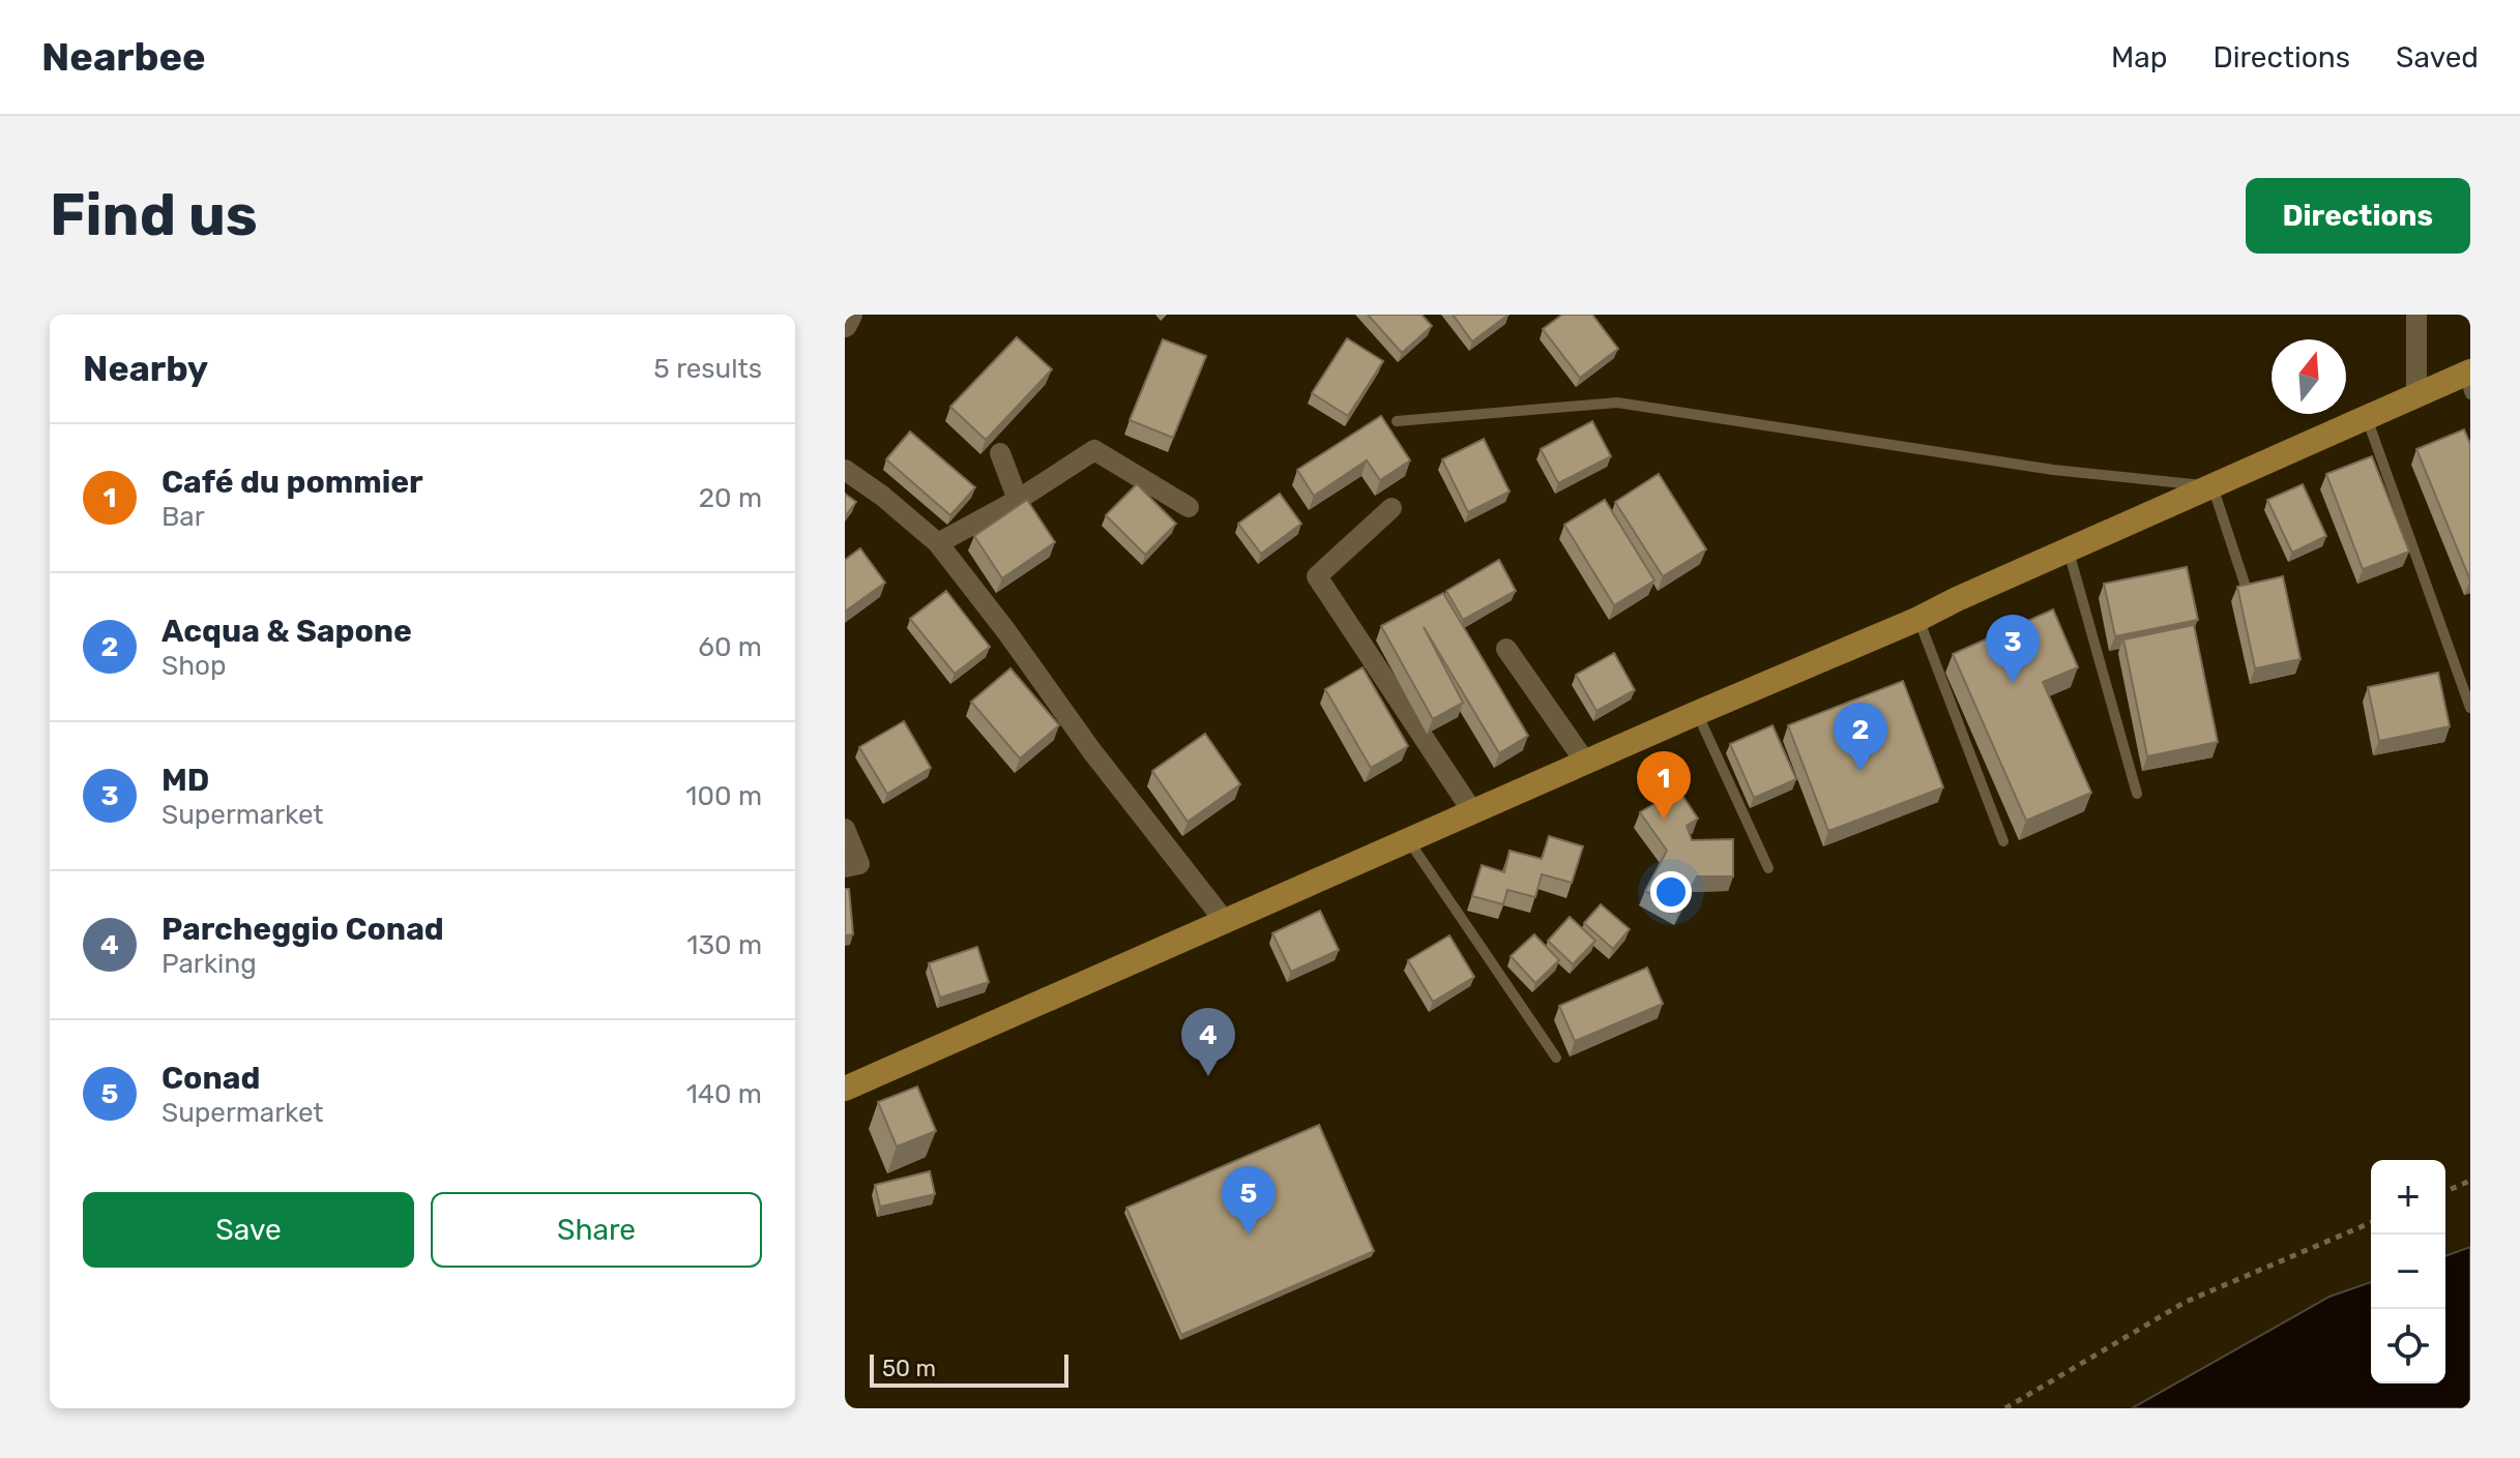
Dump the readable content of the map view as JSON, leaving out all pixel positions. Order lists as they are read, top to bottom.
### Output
{
  "scale_bar": "50 m",
  "north": "top",
  "page": {
    "header": "Nearbee",
    "nav": ["Map", "Directions", "Saved"],
    "buttons": [
      "Directions",
      ["Save", "Share"]
    ],
    "title": "Find us",
    "heading": ["Nearby", "5 results"],
    "list": [
      {
        "mark": "1",
        "name": "Café du pommier",
        "note": "Bar",
        "value": "20 m"
      },
      {
        "mark": "2",
        "name": "Acqua & Sapone",
        "note": "Shop",
        "value": "60 m"
      },
      {
        "mark": "3",
        "name": "MD",
        "note": "Supermarket",
        "value": "100 m"
      },
      {
        "mark": "4",
        "name": "Parcheggio Conad",
        "note": "Parking",
        "value": "130 m"
      },
      {
        "mark": "5",
        "name": "Conad",
        "note": "Supermarket",
        "value": "140 m"
      }
    ],
    "pins": [
      "3",
      "2",
      "1",
      "4",
      "5"
    ],
    "map_buttons": ["+", "−"],
    "scale": "50 m"
  }
}
